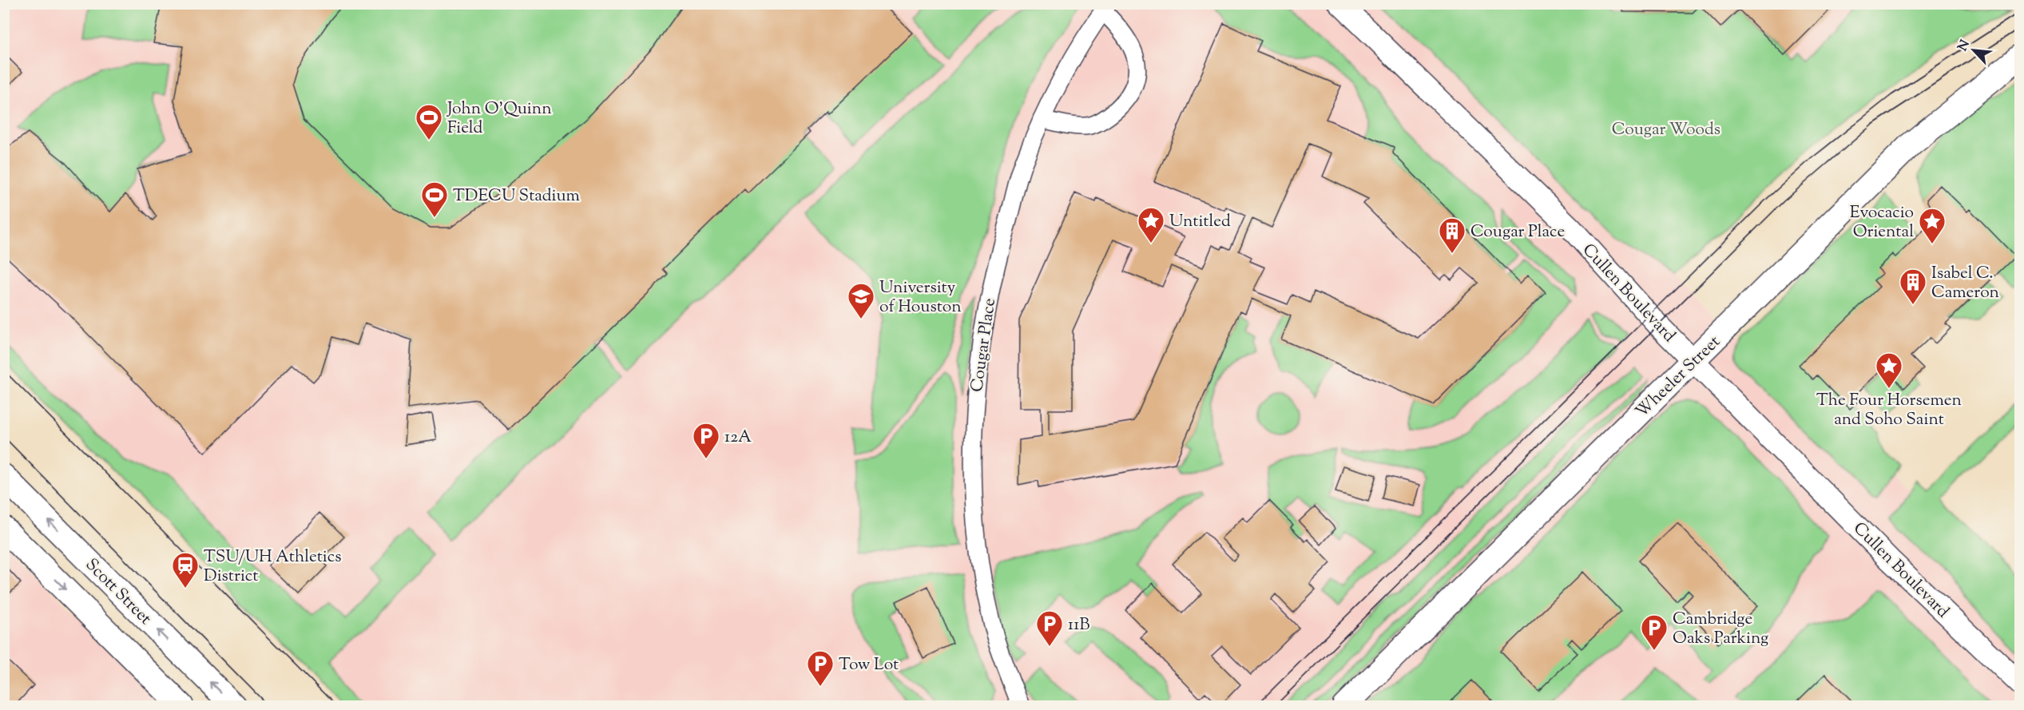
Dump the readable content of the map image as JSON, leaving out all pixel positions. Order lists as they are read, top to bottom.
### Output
{
  "streets": {
    "main road": ["Wheeler Street", "Scott Street"],
    "street": ["Cullen Boulevard", "Cougar Place"]
  },
  "crossings": [
    ["Cullen Boulevard", "Wheeler Street"]
  ],
  "parks": ["Cougar Woods"],
  "places": {
    "sports": ["John O'Quinn Field", "TDECU Stadium"],
    "place": ["Untitled", "Evocacio Oriental", "The Four Horsemen and Soho Saint"],
    "building": ["Cougar Place", "Isabel C. Cameron"],
    "school or university": ["University of Houston"],
    "parking": [
      "12A",
      "11B",
      "Cambridge Oaks Parking",
      "Tow Lot"
    ],
    "station": ["TSU/UH Athletics District"]
  },
  "north": "top left"
}
